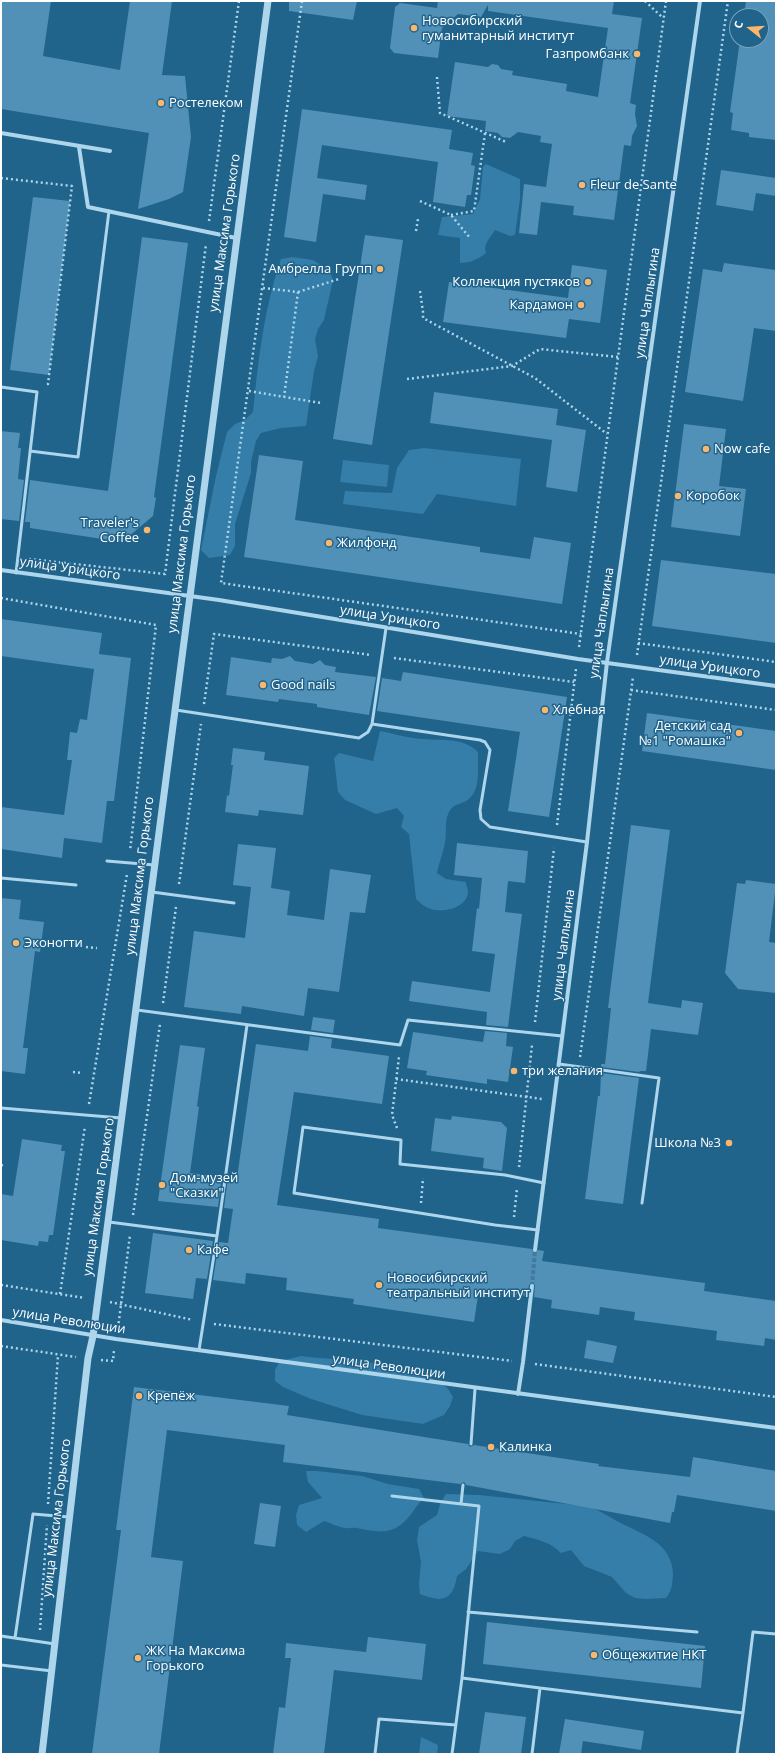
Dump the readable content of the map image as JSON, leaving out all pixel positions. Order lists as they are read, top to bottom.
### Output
{
  "streets": {
    "street": [
      "улица Максима Горького",
      "улица Чаплыгина",
      "улица Урицкого",
      "улица Революции"
    ]
  },
  "crossings": [
    ["улица Максима Горького", "улица Урицкого"],
    ["улица Максима Горького", "улица Революции"],
    ["улица Чаплыгина", "улица Урицкого"]
  ],
  "places": [
    "Новосибирский гуманитарный институт",
    "Газпромбанк",
    "Ростелеком",
    "Fleur de Sante",
    "Амбрелла Групп",
    "Коллекция пустяков",
    "Кардамон",
    "Now cafe",
    "Коробок",
    "Traveler's Coffee",
    "Жилфонд",
    "Good nails",
    "Хлебная",
    "Детский сад №1 \"Ромашка\"",
    "Эконогти",
    "три желания",
    "Школа №3",
    "Дом-музей \"Сказки\"",
    "Кафе",
    "Новосибирский театральный институт",
    "Крепёж",
    "Калинка",
    "Общежитие НКТ",
    "ЖК На Максима Горького"
  ],
  "north": "left"
}
